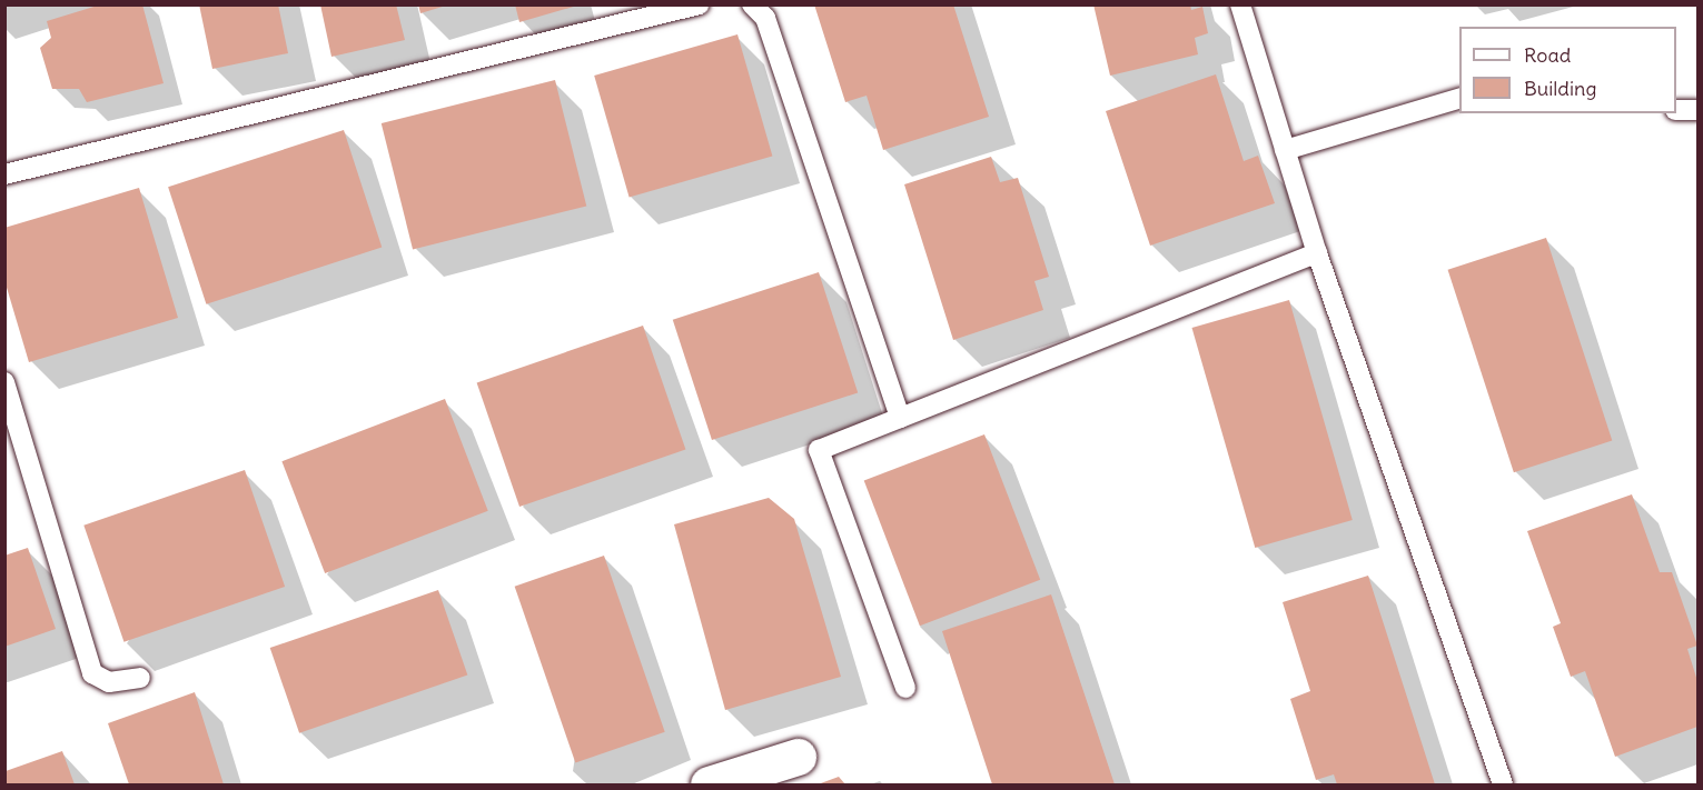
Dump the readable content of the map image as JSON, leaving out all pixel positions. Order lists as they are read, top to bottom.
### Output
{
  "legend": ["Road", "Building"]
}
